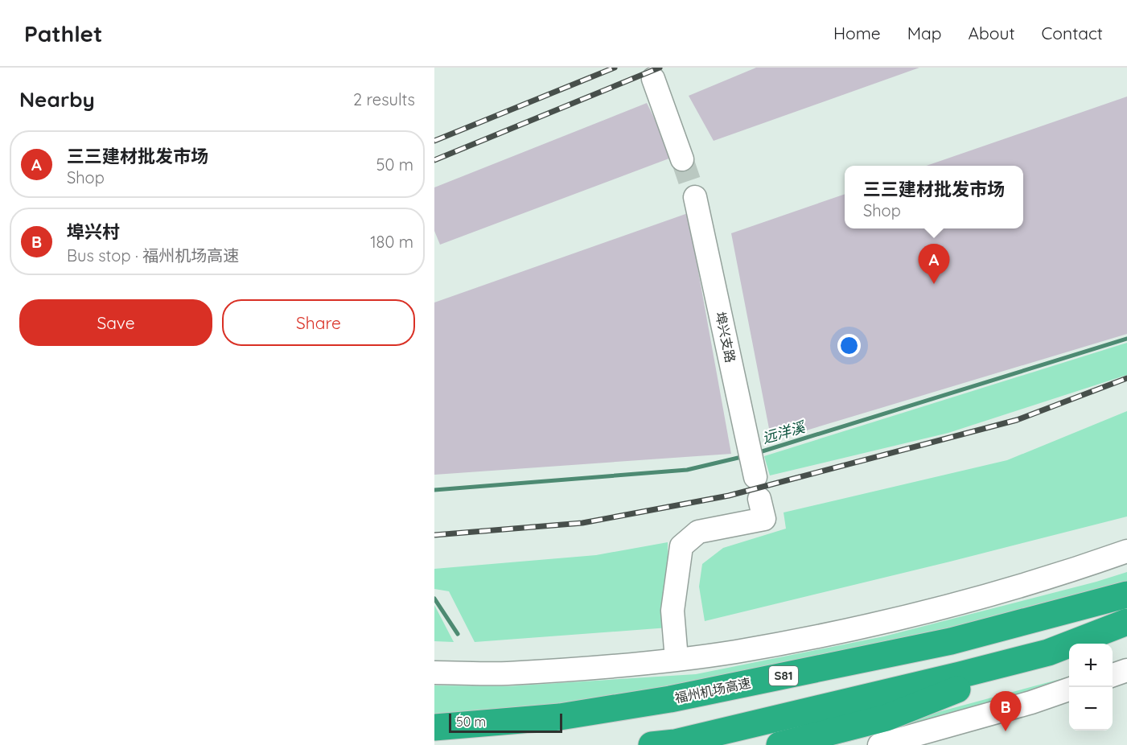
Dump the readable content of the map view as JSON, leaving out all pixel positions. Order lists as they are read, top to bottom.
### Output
{
  "streets": {
    "highway": ["S81", "福州机场高速"],
    "main road": ["埠兴支路"]
  },
  "water": ["远洋溪"],
  "scale_bar": "50 m",
  "page": {
    "header": "Pathlet",
    "nav": [
      "Home",
      "Map",
      "About",
      "Contact"
    ],
    "heading": ["Nearby", "2 results"],
    "list": [
      {
        "mark": "A",
        "name": "三三建材批发市场",
        "note": "Shop",
        "value": "50 m"
      },
      {
        "mark": "B",
        "name": "埠兴村",
        "note": "Bus stop · 福州机场高速",
        "value": "180 m"
      }
    ],
    "popup": ["三三建材批发市场", "Shop"],
    "pins": ["A", "B"],
    "buttons": ["Save", "Share"],
    "map_buttons": ["+", "−"],
    "scale": "50 m"
  }
}
